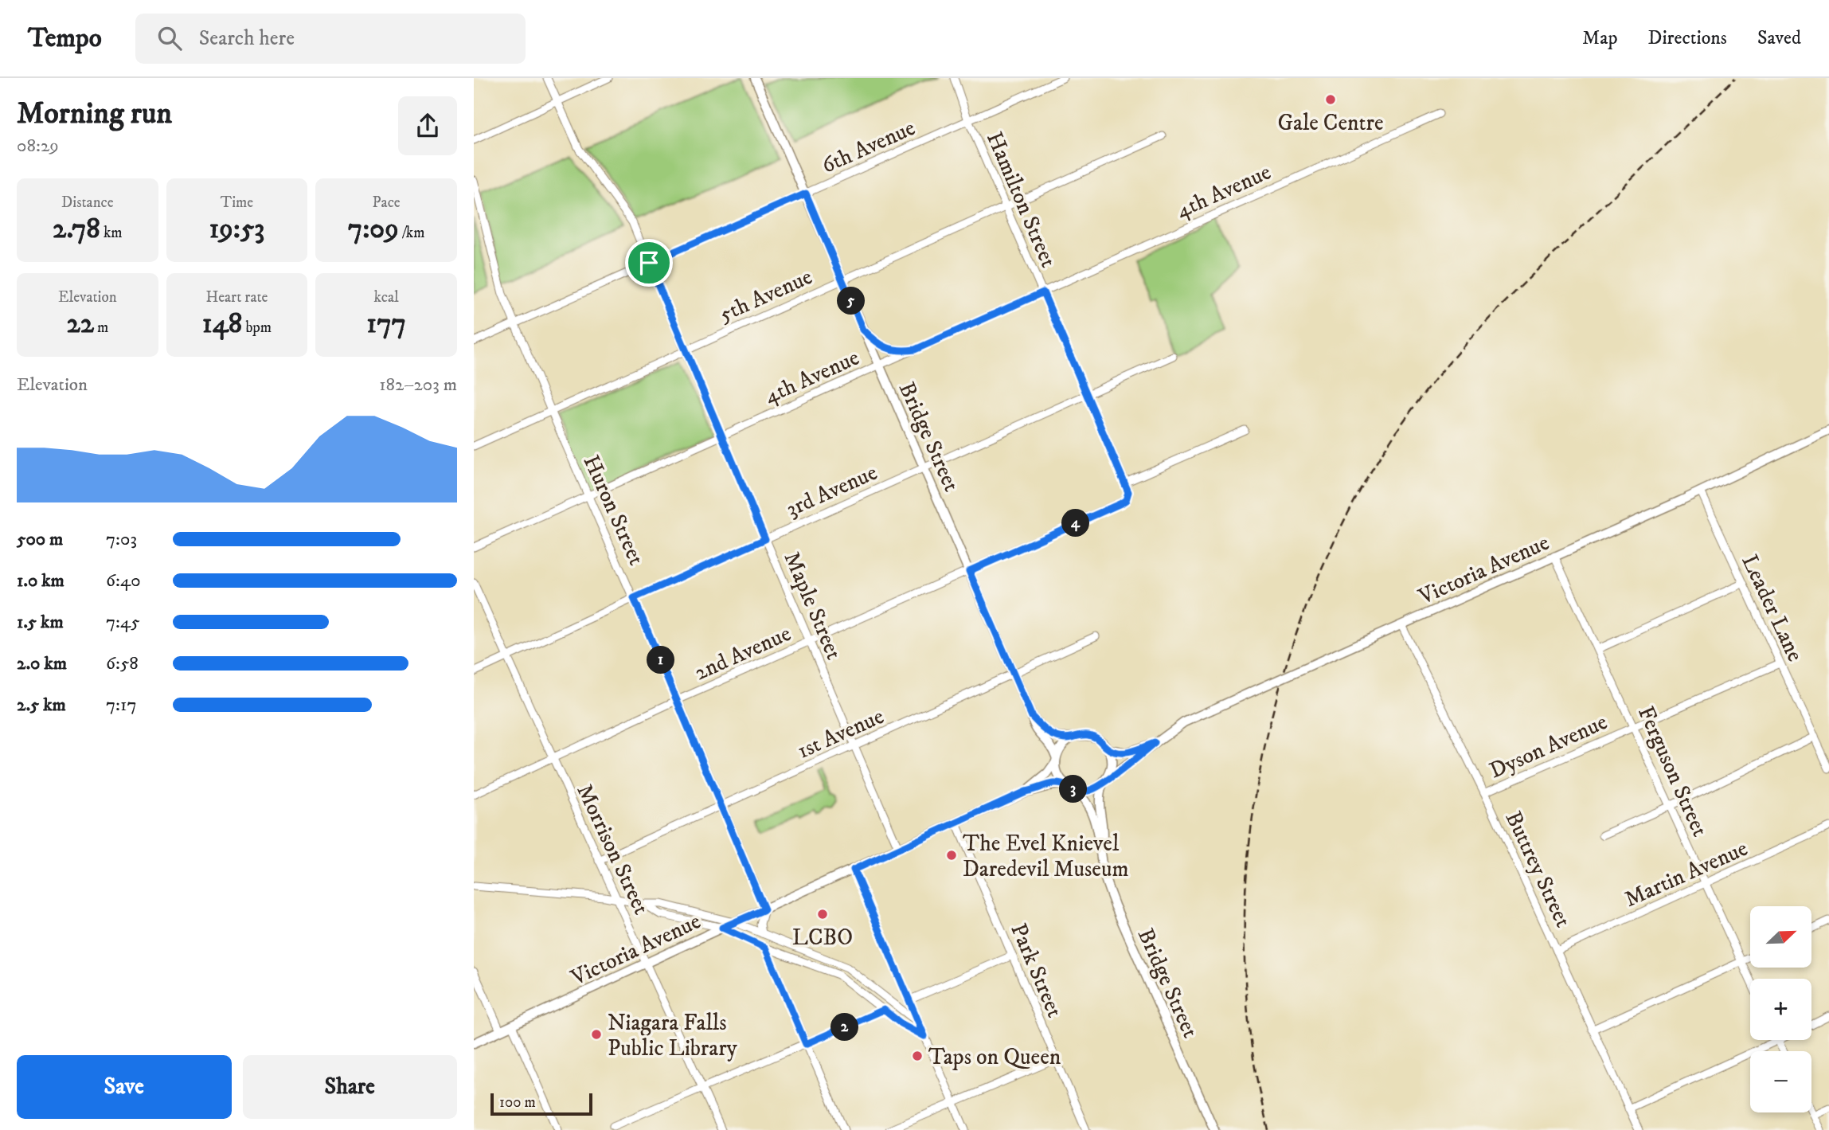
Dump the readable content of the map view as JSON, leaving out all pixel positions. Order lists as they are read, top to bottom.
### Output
{
  "streets": {
    "main road": ["Bridge Street", "Victoria Avenue"],
    "street": [
      "6th Avenue",
      "4th Avenue",
      "Hamilton Street",
      "5th Avenue",
      "3rd Avenue",
      "Huron Street",
      "Maple Street",
      "Leader Lane",
      "2nd Avenue",
      "1st Avenue",
      "Dyson Avenue",
      "Ferguson Street",
      "Morrison Street",
      "Buttrey Street",
      "Martin Avenue",
      "Park Street"
    ]
  },
  "crossings": [
    ["6th Avenue", "Hamilton Street"],
    ["6th Avenue", "Bridge Street"],
    ["6th Avenue", "Huron Street"],
    ["6th Avenue", "Maple Street"],
    ["4th Avenue", "Hamilton Street"],
    ["4th Avenue", "Bridge Street"],
    ["4th Avenue", "Huron Street"],
    ["4th Avenue", "Maple Street"],
    ["Hamilton Street", "5th Avenue"],
    ["Hamilton Street", "3rd Avenue"],
    ["Hamilton Street", "2nd Avenue"],
    ["5th Avenue", "Bridge Street"],
    ["5th Avenue", "Huron Street"],
    ["5th Avenue", "Maple Street"],
    ["Bridge Street", "3rd Avenue"],
    ["Bridge Street", "Victoria Avenue"],
    ["Bridge Street", "2nd Avenue"],
    ["Bridge Street", "1st Avenue"],
    ["3rd Avenue", "Huron Street"],
    ["3rd Avenue", "Maple Street"],
    ["3rd Avenue", "Morrison Street"],
    ["Huron Street", "Victoria Avenue"],
    ["Huron Street", "2nd Avenue"],
    ["Huron Street", "1st Avenue"],
    ["Victoria Avenue", "Maple Street"],
    ["Victoria Avenue", "Leader Lane"],
    ["Victoria Avenue", "Ferguson Street"],
    ["Victoria Avenue", "Morrison Street"],
    ["Victoria Avenue", "Buttrey Street"],
    ["Victoria Avenue", "Park Street"],
    ["Maple Street", "2nd Avenue"],
    ["Maple Street", "1st Avenue"],
    ["Leader Lane", "Dyson Avenue"],
    ["2nd Avenue", "Morrison Street"],
    ["1st Avenue", "Morrison Street"],
    ["Dyson Avenue", "Ferguson Street"],
    ["Dyson Avenue", "Buttrey Street"],
    ["Ferguson Street", "Martin Avenue"],
    ["Buttrey Street", "Martin Avenue"]
  ],
  "places": [
    "Gale Centre",
    "The Evel Knievel Daredevil Museum",
    "LCBO",
    "Niagara Falls Public Library",
    "Taps on Queen"
  ],
  "scale_bar": "100 m",
  "north": "top right",
  "page": {
    "header": "Tempo",
    "search": "Search here",
    "nav": ["Map", "Directions", "Saved"],
    "heading": ["Morning run", "08:29"],
    "stats": [
      ["Distance", "2.78 km"],
      ["Time", "19:53"],
      ["Pace", "7:09 /km"],
      ["Elevation", "22 m"],
      ["Heart rate", "148 bpm"],
      ["kcal", "177"]
    ],
    "pins": [
      "5",
      "4",
      "1",
      "3",
      "2"
    ],
    "chart": ["Elevation", "182–203 m"],
    "list": [
      {
        "name": "500 m",
        "note": "7:03"
      },
      {
        "name": "1.0 km",
        "note": "6:40"
      },
      {
        "name": "1.5 km",
        "note": "7:45"
      },
      {
        "name": "2.0 km",
        "note": "6:58"
      },
      {
        "name": "2.5 km",
        "note": "7:17"
      }
    ],
    "map_buttons": ["+", "−"],
    "buttons": ["Save", "Share"],
    "scale": "100 m"
  }
}
